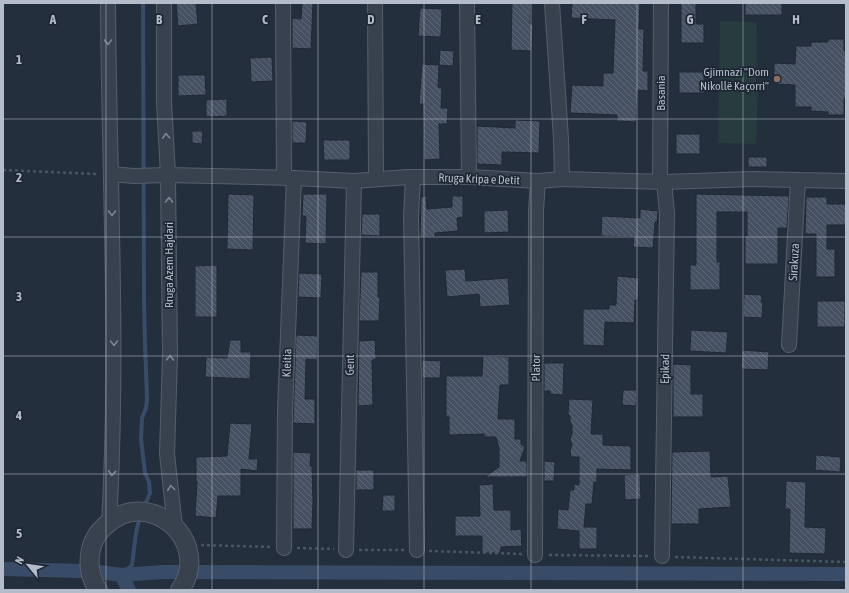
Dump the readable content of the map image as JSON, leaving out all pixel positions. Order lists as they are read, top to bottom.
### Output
{
  "streets": {
    "street": [
      "Basania",
      "Rruga Kripa e Detit",
      "Sirakuza",
      "Rruga Azem Hajdari",
      "Kleitia",
      "Gent",
      "Plator",
      "Epikad"
    ]
  },
  "crossings": [
    ["Basania", "Rruga Kripa e Detit"],
    ["Basania", "Epikad"],
    ["Rruga Kripa e Detit", "Sirakuza"],
    ["Rruga Kripa e Detit", "Rruga Azem Hajdari"],
    ["Rruga Kripa e Detit", "Kleitia"],
    ["Rruga Kripa e Detit", "Gent"],
    ["Rruga Kripa e Detit", "Plator"],
    ["Rruga Kripa e Detit", "Epikad"]
  ],
  "places": ["Gjimnazi \"Dom Nikollë Kaçorri\""],
  "north": "top left",
  "grid": {
    "columns": [
      "A",
      "B",
      "C",
      "D",
      "E",
      "F",
      "G",
      "H"
    ],
    "rows": [
      "1",
      "2",
      "3",
      "4",
      "5"
    ]
  }
}
